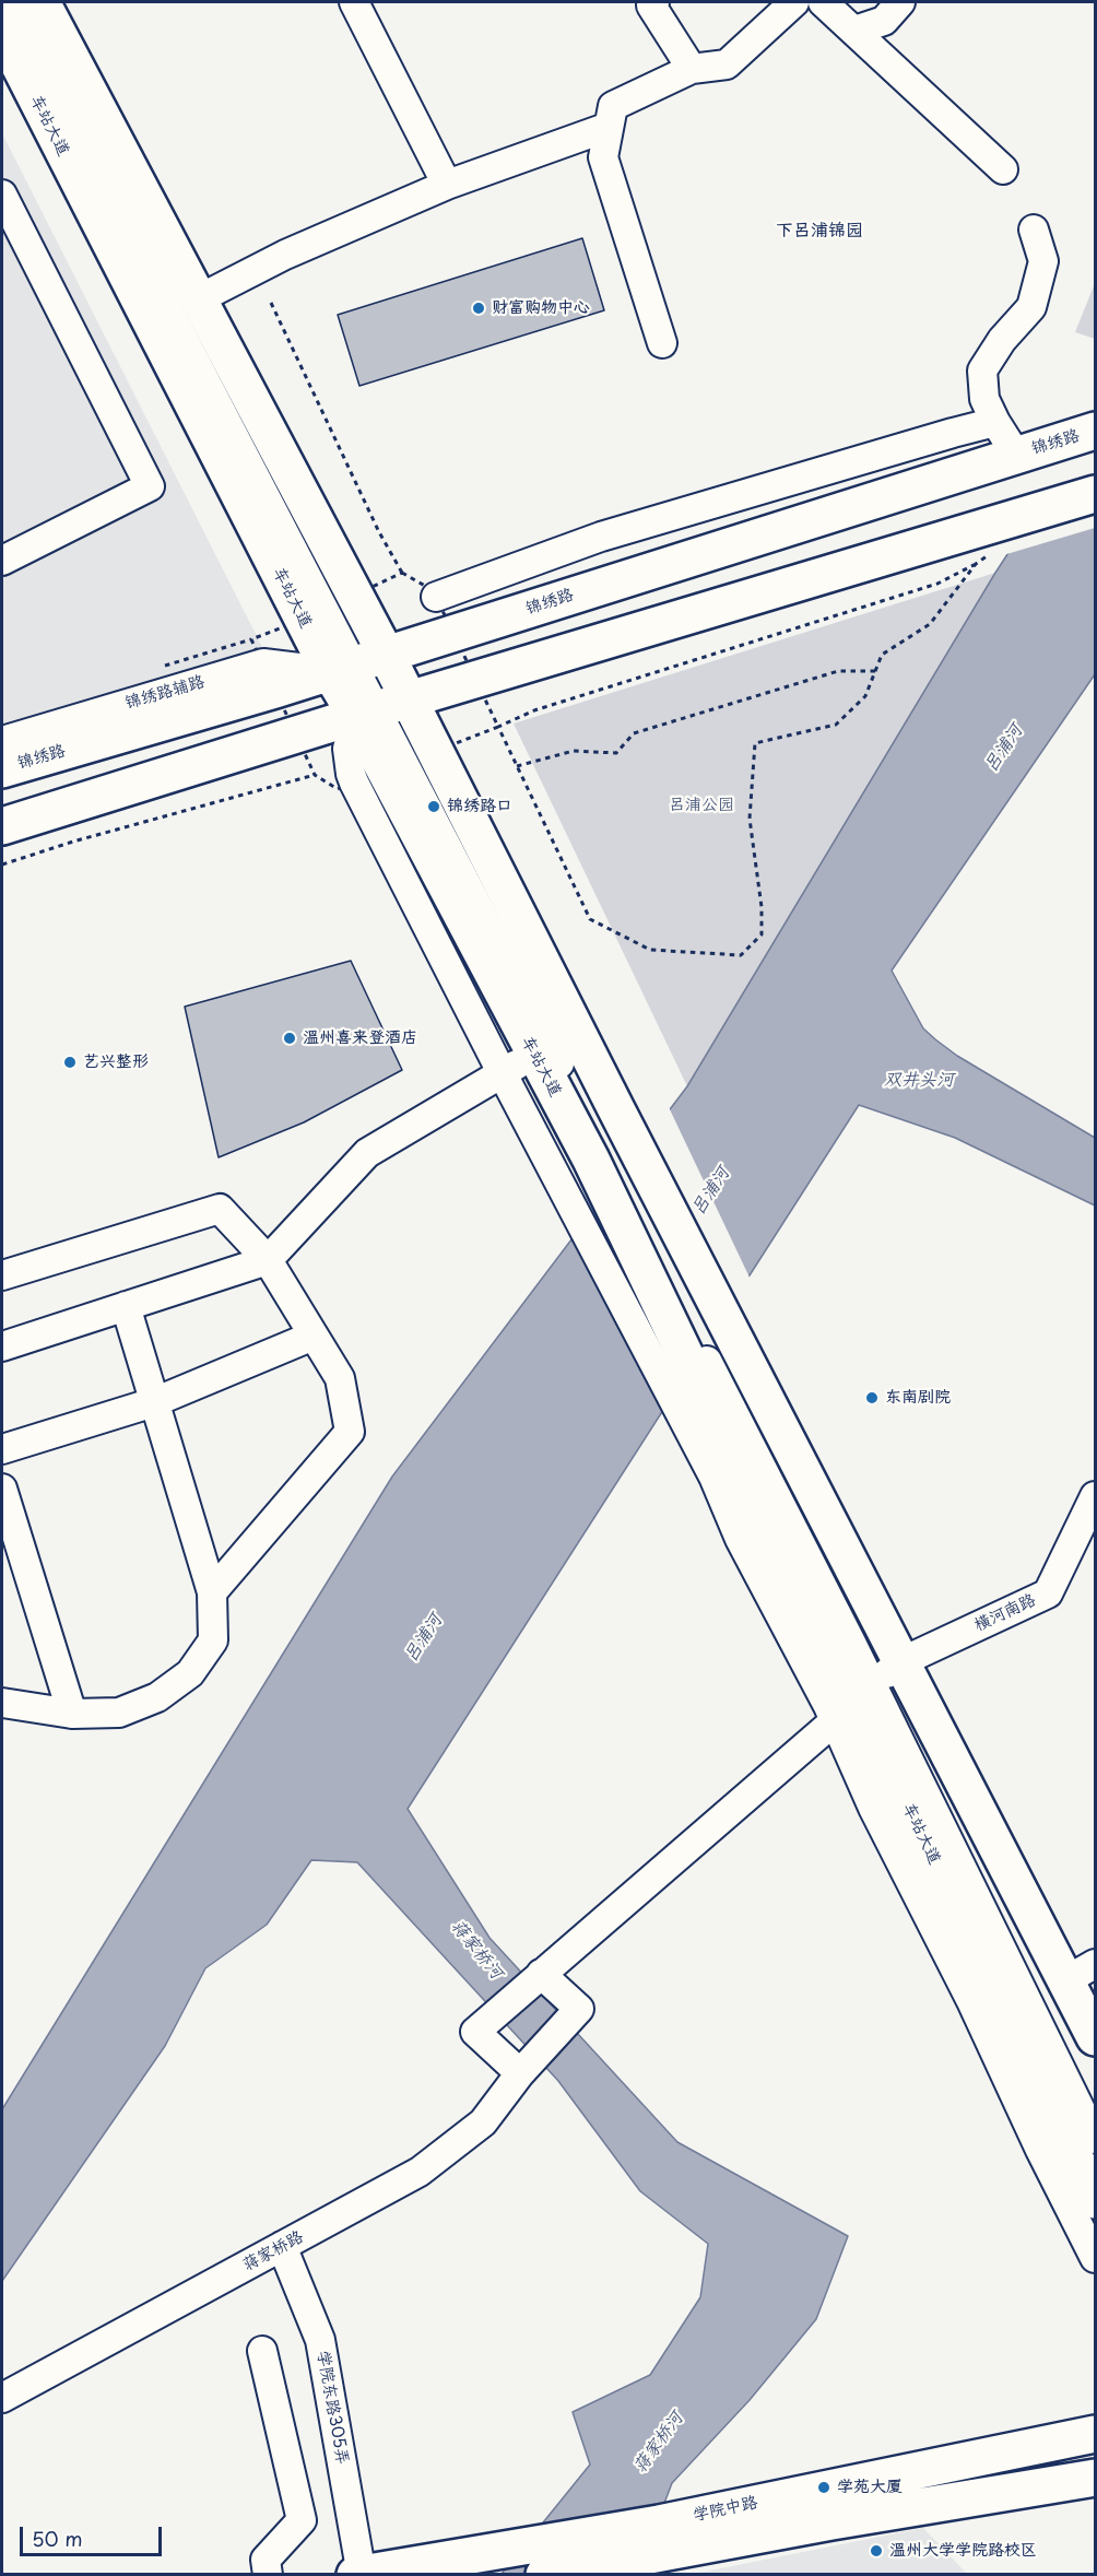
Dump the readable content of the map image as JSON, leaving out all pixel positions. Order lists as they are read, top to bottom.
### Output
{
  "streets": {
    "main road": ["车站大道", "锦绣路", "学院中路"],
    "street": [
      "锦绣路辅路",
      "横河南路",
      "蒋家桥路",
      "学院东路305弄"
    ]
  },
  "crossings": [
    ["车站大道", "锦绣路"],
    ["车站大道", "锦绣路辅路"],
    ["车站大道", "横河南路"],
    ["锦绣路", "锦绣路辅路"],
    ["横河南路", "蒋家桥路"],
    ["蒋家桥路", "学院东路305弄"],
    ["学院东路305弄", "学院中路"]
  ],
  "districts": ["下吕浦锦园"],
  "water": ["吕浦河", "双井头河", "蒋家桥河"],
  "parks": ["吕浦公园"],
  "places": [
    "财富购物中心",
    "锦绣路口",
    "温州喜来登酒店",
    "艺兴整形",
    "东南剧院",
    "学苑大厦",
    "温州大学学院路校区"
  ],
  "scale_bar": "50 m"
}
